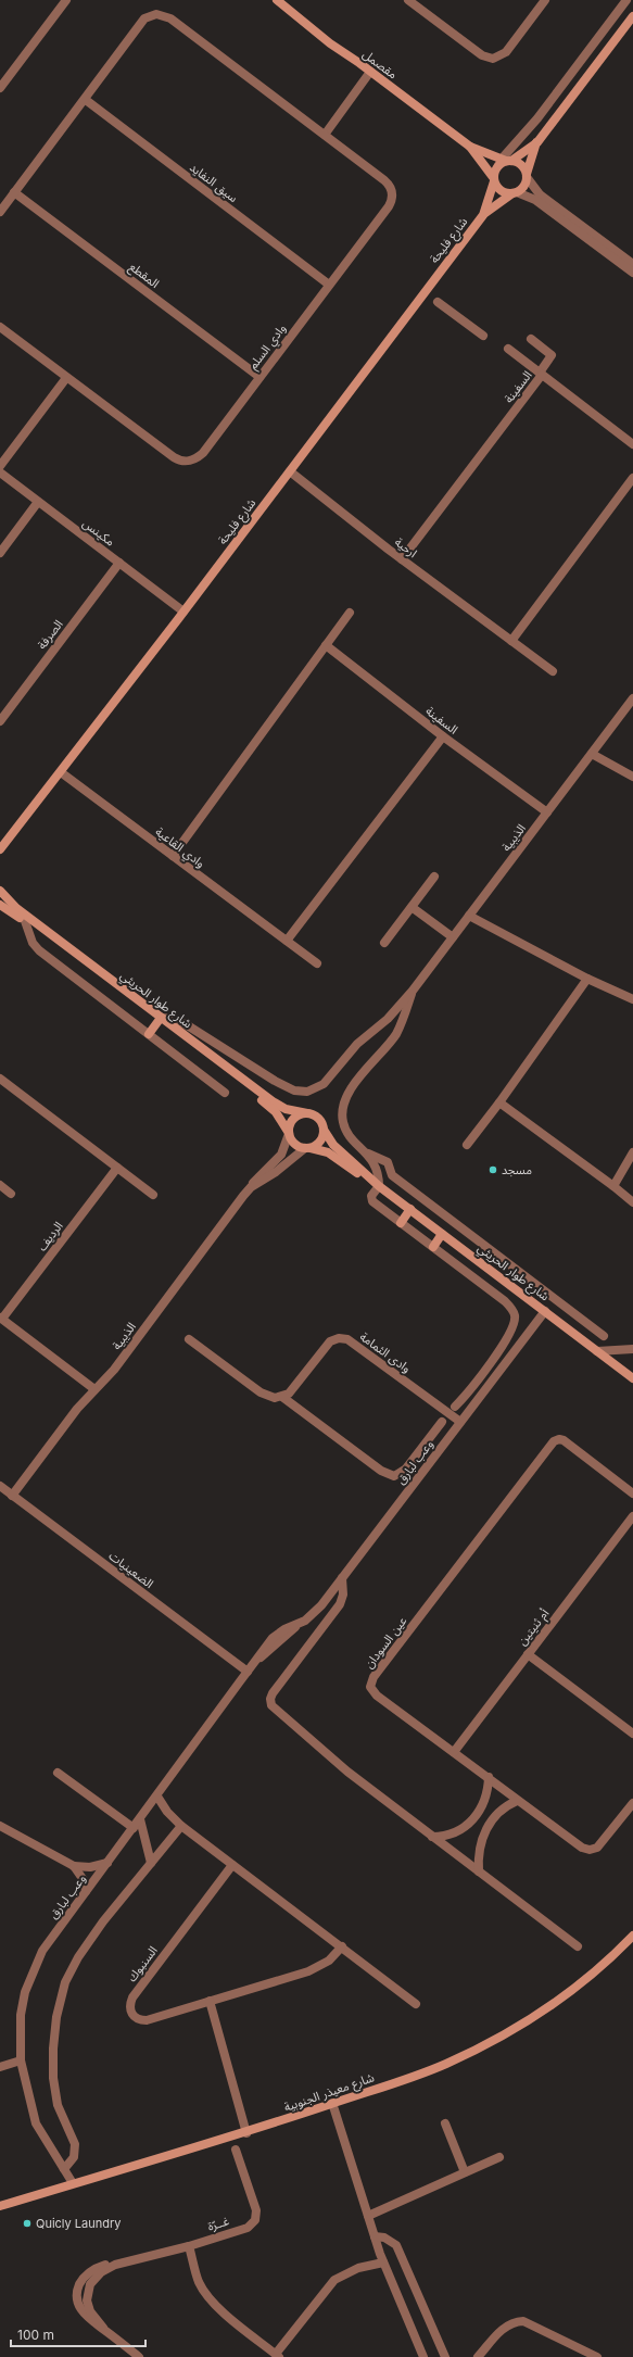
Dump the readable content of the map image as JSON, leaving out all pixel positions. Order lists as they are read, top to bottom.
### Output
{
  "streets": {
    "street": [
      "مقصمل",
      "سيق النفايد",
      "شارع فليحة",
      "المقطع",
      "وادي السلم",
      "السفينة",
      "مكينس",
      "ارحية",
      "الصرفة",
      "الذيبية",
      "وادي القاعية",
      "شارع طوار الحريثي",
      "الرديف",
      "وادى الثمامة",
      "وعب لبارق",
      "الضعينيات",
      "أم ثنيتين",
      "عين السودان",
      "السنبوك",
      "شارع معيذر الجنوبية",
      "غــرّة"
    ]
  },
  "crossings": [
    ["مقصمل", "شارع فليحة"],
    ["سيق النفايد", "وادي السلم"],
    ["شارع فليحة", "مكينس"],
    ["شارع فليحة", "ارحية"],
    ["شارع فليحة", "وادي القاعية"],
    ["المقطع", "وادي السلم"],
    ["السفينة", "ارحية"],
    ["السفينة", "الذيبية"],
    ["مكينس", "الصرفة"],
    ["الذيبية", "شارع طوار الحريثي"],
    ["الذيبية", "الضعينيات"],
    ["شارع طوار الحريثي", "وعب لبارق"],
    ["وادى الثمامة", "وعب لبارق"],
    ["وعب لبارق", "الضعينيات"],
    ["وعب لبارق", "شارع معيذر الجنوبية"],
    ["أم ثنيتين", "عين السودان"]
  ],
  "places": ["مسجد", "Quicly Laundry"],
  "scale_bar": "100 m"
}
